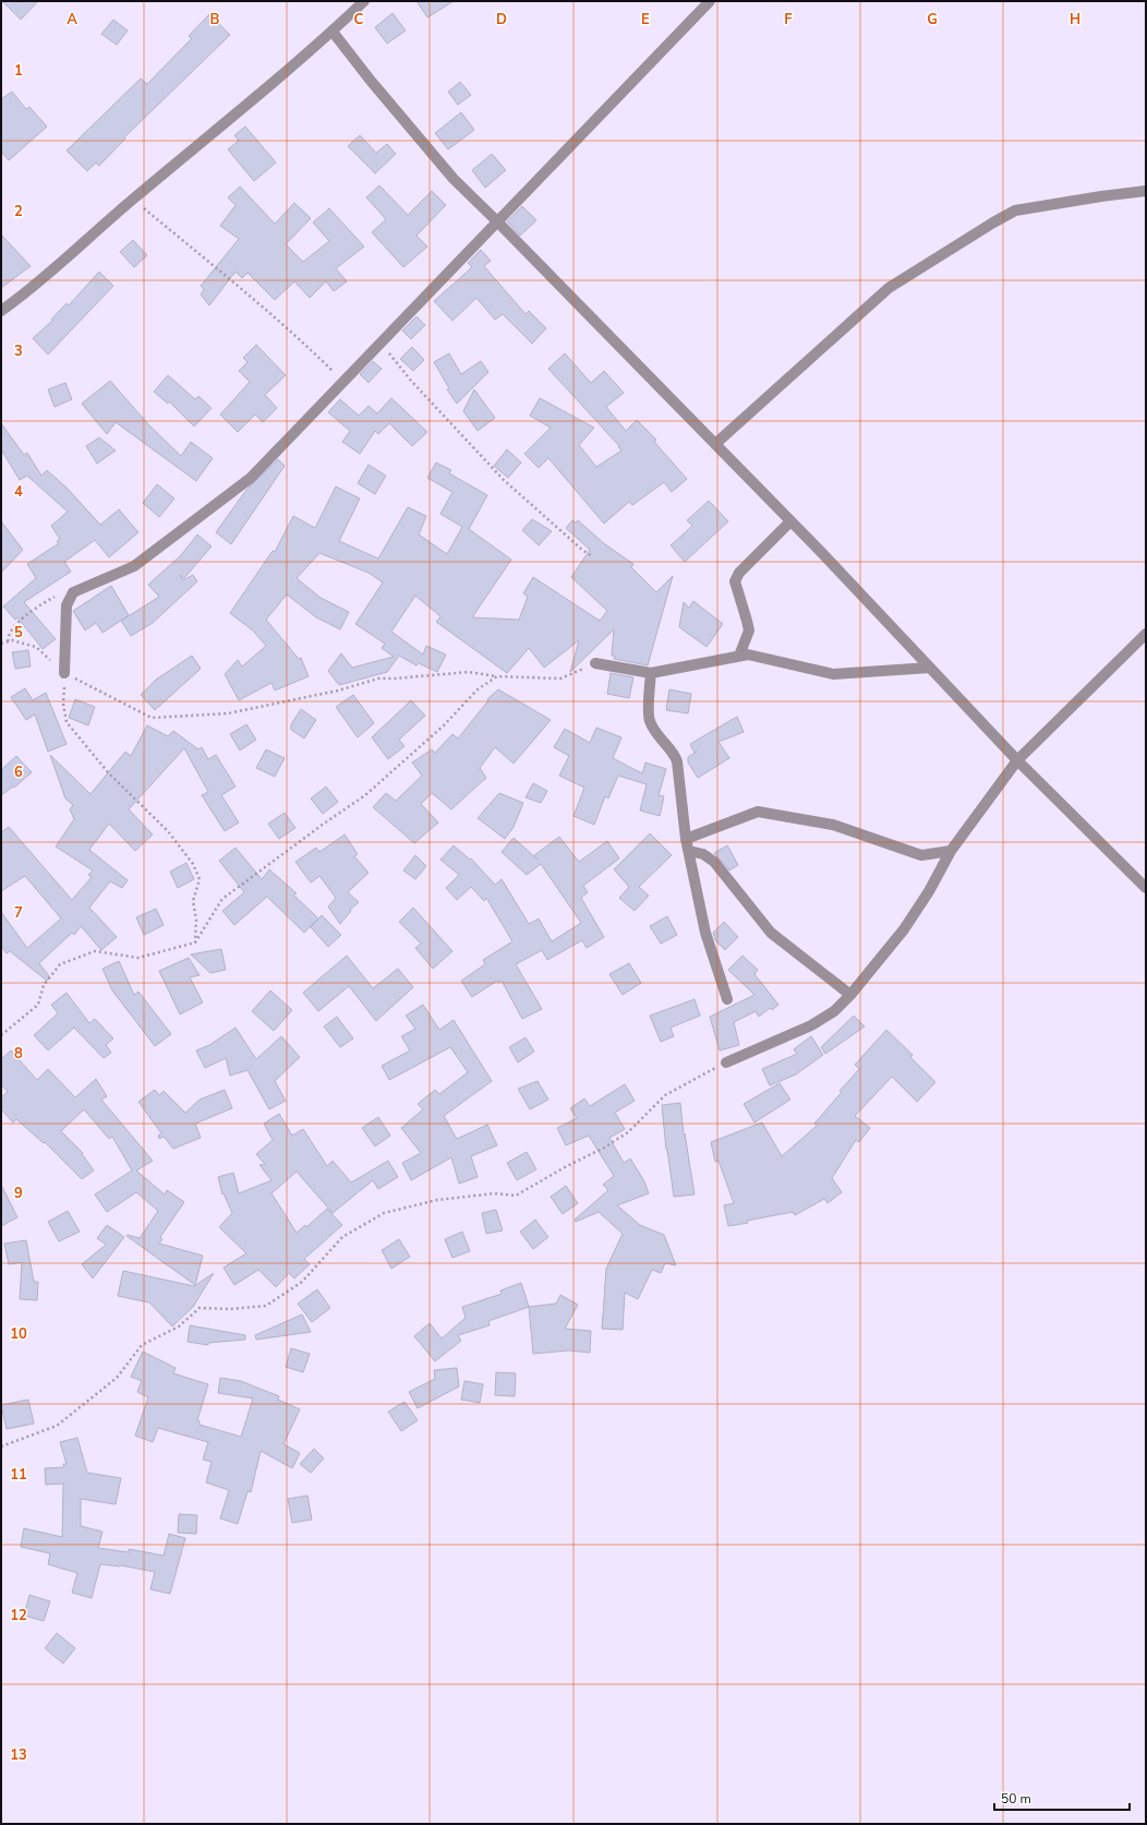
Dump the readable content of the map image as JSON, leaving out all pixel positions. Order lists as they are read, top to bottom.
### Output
{
  "scale_bar": "50 m",
  "grid": {
    "columns": [
      "A",
      "B",
      "C",
      "D",
      "E",
      "F",
      "G",
      "H"
    ],
    "rows": [
      "1",
      "2",
      "3",
      "4",
      "5",
      "6",
      "7",
      "8",
      "9",
      "10",
      "11",
      "12",
      "13"
    ]
  }
}
